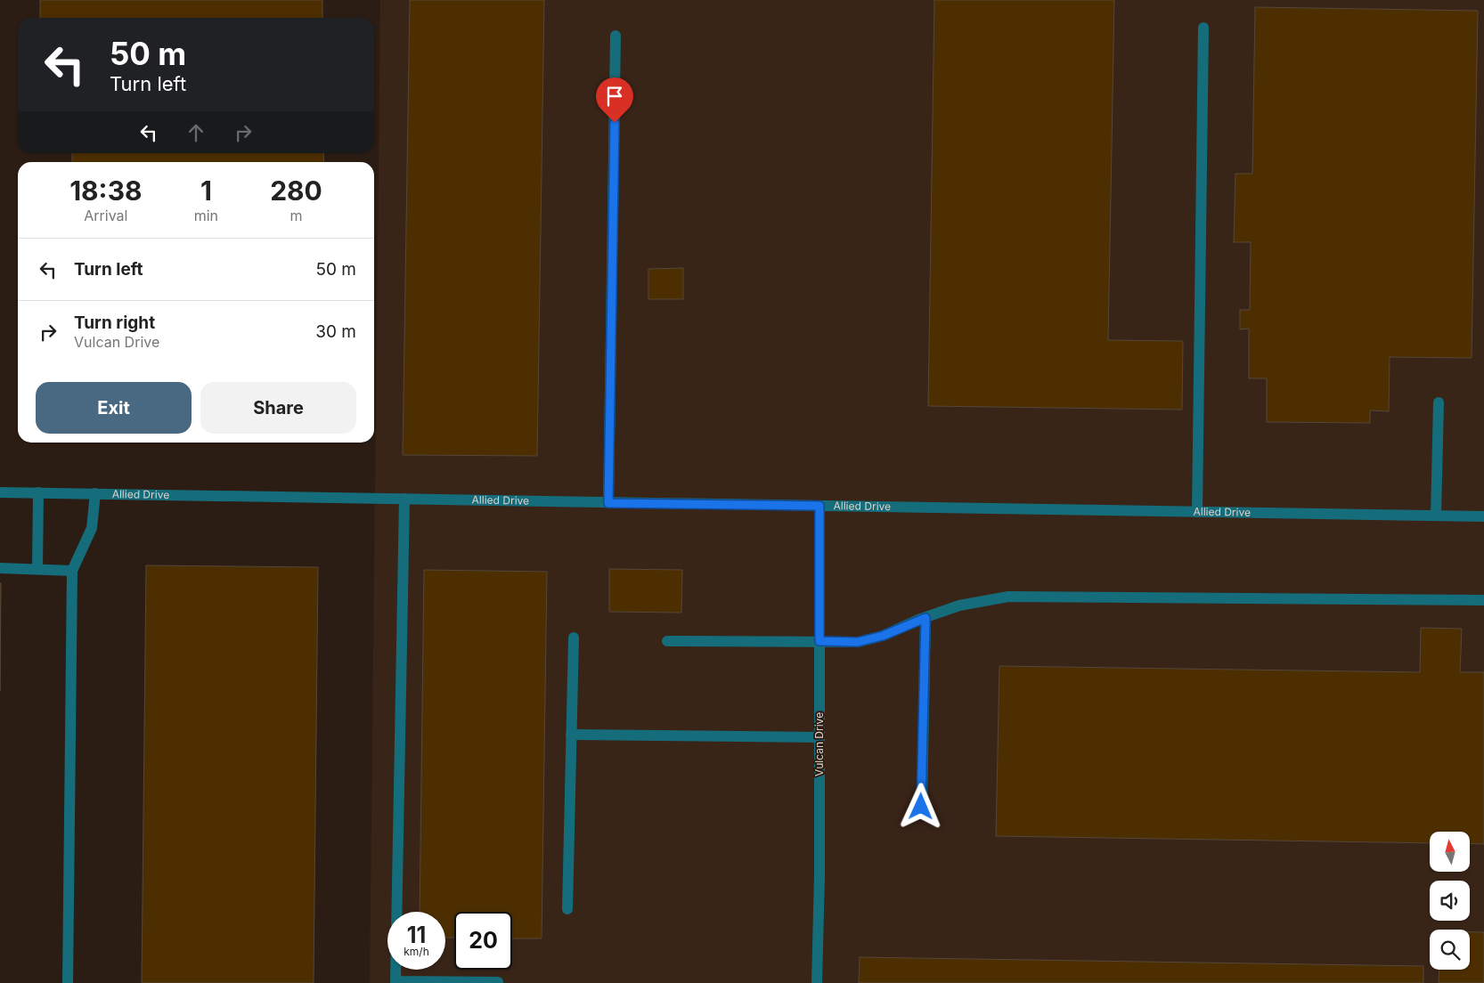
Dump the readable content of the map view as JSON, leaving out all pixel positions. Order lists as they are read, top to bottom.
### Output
{
  "streets": {
    "street": ["Allied Drive", "Vulcan Drive"]
  },
  "crossings": [
    ["Allied Drive", "Vulcan Drive"]
  ],
  "north": "top",
  "page": {
    "turn": ["50 m", "Turn left"],
    "eta": [
      "18:38",
      "Arrival",
      "1",
      "min",
      "280",
      "m"
    ],
    "list": [
      {
        "name": "Turn left",
        "value": "50 m"
      },
      {
        "name": "Turn right",
        "note": "Vulcan Drive",
        "value": "30 m"
      }
    ],
    "buttons": ["Exit", "Share"],
    "speed": "11 km/h",
    "limit": "20"
  }
}
